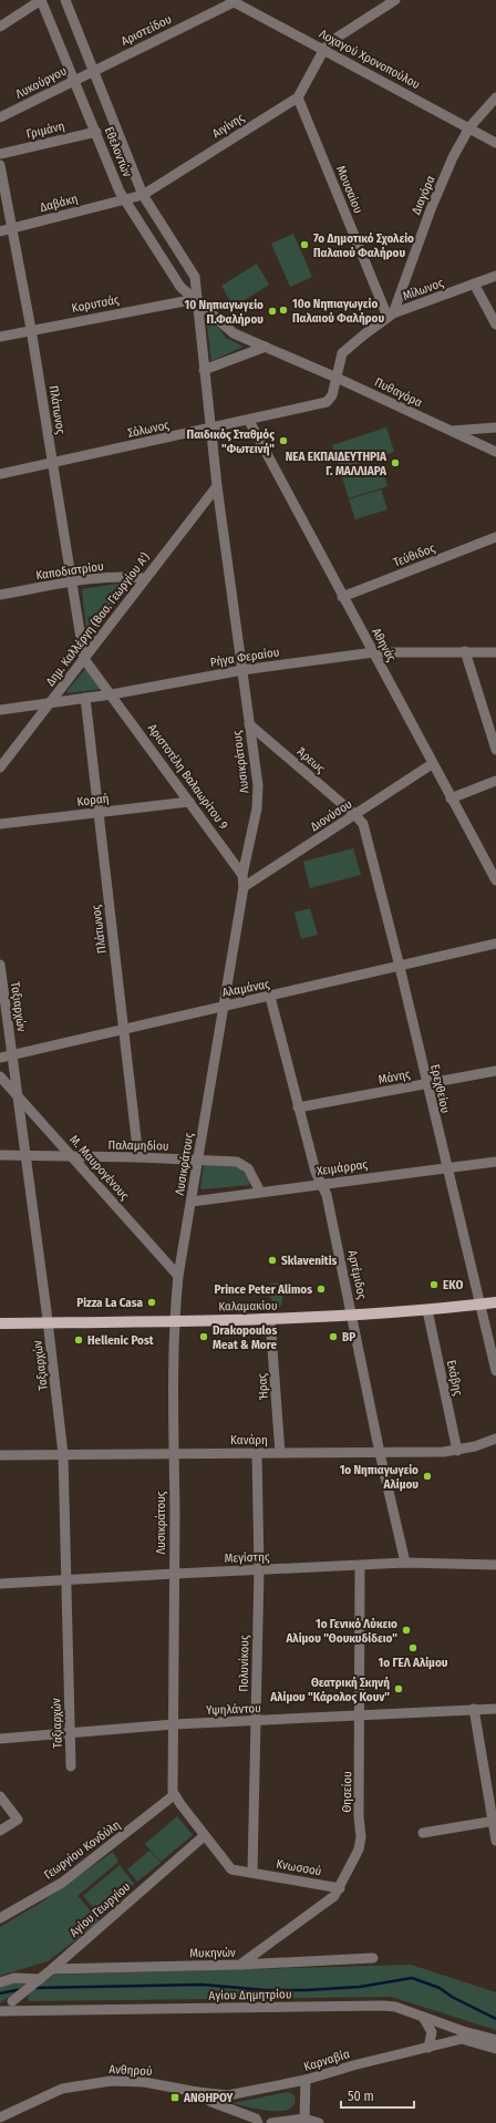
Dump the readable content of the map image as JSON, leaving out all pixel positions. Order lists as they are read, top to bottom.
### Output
{
  "streets": {
    "main road": ["Καλαμακίου"],
    "street": [
      "Αριστείδου",
      "Λοχαγού Χρονοπούλου",
      "Λυκούργου",
      "Αιγίνης",
      "Γριμάνη",
      "Εθελοντών",
      "Μουσαίου",
      "Διαγόρα",
      "Δαβάκη",
      "Μίλωνος",
      "Κορυτσάς",
      "Πυθαγόρα",
      "Πλάτωνος",
      "Σόλωνος",
      "Τεύθιδος",
      "Καποδιστρίου",
      "Δημ. Καλλέργη (Βασ. Γεωργίου Α')",
      "Αθηνάς",
      "Ρήγα Φεραίου",
      "Άρεως",
      "Λυσικράτους",
      "Αριστοτέλη Βαλαωρίτου 9",
      "Κοραή",
      "Διονύσου",
      "Αλαμάνας",
      "Ταξιαρχών",
      "Μάνης",
      "Ερεχθείου",
      "Παλαμηδίου",
      "Μ. Μαυρογένους",
      "Χειμάρρας",
      "Αρτέμιδος",
      "Εκάβης",
      "Ήρας",
      "Κανάρη",
      "Μεγίστης",
      "Πολυνίκους",
      "Υψηλάντου",
      "Θησείου",
      "Γεωργίου Κονδύλη",
      "Κνωσσού",
      "Αγίου Γεωργίου",
      "Μυκηνών",
      "Αγίου Δημητρίου",
      "Καρναβία",
      "Ανθηρού"
    ]
  },
  "crossings": [
    ["Αριστείδου", "Λοχαγού Χρονοπούλου"],
    ["Αριστείδου", "Λυκούργου"],
    ["Αριστείδου", "Εθελοντών"],
    ["Λοχαγού Χρονοπούλου", "Αιγίνης"],
    ["Λοχαγού Χρονοπούλου", "Διαγόρα"],
    ["Λυκούργου", "Εθελοντών"],
    ["Αιγίνης", "Εθελοντών"],
    ["Αιγίνης", "Μουσαίου"],
    ["Αιγίνης", "Δαβάκη"],
    ["Γριμάνη", "Εθελοντών"],
    ["Εθελοντών", "Δαβάκη"],
    ["Εθελοντών", "Μίλωνος"],
    ["Εθελοντών", "Κορυτσάς"],
    ["Εθελοντών", "Πυθαγόρα"],
    ["Εθελοντών", "Σόλωνος"],
    ["Εθελοντών", "Λυσικράτους"],
    ["Μουσαίου", "Διαγόρα"],
    ["Μουσαίου", "Μίλωνος"],
    ["Διαγόρα", "Μίλωνος"],
    ["Δαβάκη", "Πλάτωνος"],
    ["Μίλωνος", "Πυθαγόρα"],
    ["Μίλωνος", "Σόλωνος"],
    ["Κορυτσάς", "Πλάτωνος"],
    ["Πυθαγόρα", "Σόλωνος"],
    ["Πλάτωνος", "Σόλωνος"],
    ["Πλάτωνος", "Καποδιστρίου"],
    ["Πλάτωνος", "Δημ. Καλλέργη (Βασ. Γεωργίου Α')"],
    ["Πλάτωνος", "Ρήγα Φεραίου"],
    ["Πλάτωνος", "Αριστοτέλη Βαλαωρίτου 9"],
    ["Πλάτωνος", "Κοραή"],
    ["Πλάτωνος", "Αλαμάνας"],
    ["Πλάτωνος", "Παλαμηδίου"],
    ["Σόλωνος", "Αθηνάς"],
    ["Σόλωνος", "Λυσικράτους"],
    ["Τεύθιδος", "Αθηνάς"],
    ["Καποδιστρίου", "Δημ. Καλλέργη (Βασ. Γεωργίου Α')"],
    ["Δημ. Καλλέργη (Βασ. Γεωργίου Α')", "Ρήγα Φεραίου"],
    ["Δημ. Καλλέργη (Βασ. Γεωργίου Α')", "Λυσικράτους"],
    ["Δημ. Καλλέργη (Βασ. Γεωργίου Α')", "Αριστοτέλη Βαλαωρίτου 9"],
    ["Αθηνάς", "Ρήγα Φεραίου"],
    ["Αθηνάς", "Διονύσου"],
    ["Ρήγα Φεραίου", "Λυσικράτους"],
    ["Ρήγα Φεραίου", "Αριστοτέλη Βαλαωρίτου 9"],
    ["Άρεως", "Λυσικράτους"],
    ["Άρεως", "Διονύσου"],
    ["Άρεως", "Ερεχθείου"],
    ["Λυσικράτους", "Αριστοτέλη Βαλαωρίτου 9"],
    ["Λυσικράτους", "Διονύσου"],
    ["Λυσικράτους", "Αλαμάνας"],
    ["Λυσικράτους", "Παλαμηδίου"],
    ["Λυσικράτους", "Μ. Μαυρογένους"],
    ["Λυσικράτους", "Χειμάρρας"],
    ["Λυσικράτους", "Καλαμακίου"],
    ["Λυσικράτους", "Κανάρη"],
    ["Λυσικράτους", "Μεγίστης"],
    ["Λυσικράτους", "Υψηλάντου"],
    ["Λυσικράτους", "Γεωργίου Κονδύλη"],
    ["Αριστοτέλη Βαλαωρίτου 9", "Κοραή"],
    ["Διονύσου", "Ερεχθείου"],
    ["Αλαμάνας", "Ταξιαρχών"],
    ["Αλαμάνας", "Ερεχθείου"],
    ["Αλαμάνας", "Αρτέμιδος"],
    ["Ταξιαρχών", "Παλαμηδίου"],
    ["Ταξιαρχών", "Μ. Μαυρογένους"],
    ["Ταξιαρχών", "Καλαμακίου"],
    ["Ταξιαρχών", "Κανάρη"],
    ["Ταξιαρχών", "Μεγίστης"],
    ["Ταξιαρχών", "Υψηλάντου"],
    ["Μάνης", "Ερεχθείου"],
    ["Μάνης", "Αρτέμιδος"],
    ["Ερεχθείου", "Χειμάρρας"],
    ["Ερεχθείου", "Καλαμακίου"],
    ["Παλαμηδίου", "Μ. Μαυρογένους"],
    ["Παλαμηδίου", "Χειμάρρας"],
    ["Χειμάρρας", "Αρτέμιδος"],
    ["Αρτέμιδος", "Καλαμακίου"],
    ["Αρτέμιδος", "Κανάρη"],
    ["Αρτέμιδος", "Μεγίστης"],
    ["Καλαμακίου", "Εκάβης"],
    ["Καλαμακίου", "Ήρας"],
    ["Εκάβης", "Κανάρη"],
    ["Ήρας", "Κανάρη"],
    ["Κανάρη", "Πολυνίκους"],
    ["Μεγίστης", "Πολυνίκους"],
    ["Μεγίστης", "Θησείου"],
    ["Πολυνίκους", "Υψηλάντου"],
    ["Πολυνίκους", "Κνωσσού"],
    ["Υψηλάντου", "Θησείου"],
    ["Θησείου", "Κνωσσού"],
    ["Θησείου", "Μυκηνών"],
    ["Αγίου Γεωργίου", "Μυκηνών"],
    ["Καρναβία", "Ανθηρού"]
  ],
  "places": {
    "other": [
      "7ο Δημοτικό Σχολείο Παλαιού Φαλήρου",
      "10ο Νηπιαγωγείο Παλαιού Φαλήρου",
      "10 Νηπιαγωγείο Π.Φαλήρου",
      "Παιδικός Σταθμός \"Φωτεινή\"",
      "ΝΕΑ ΕΚΠΑΙΔΕΥΤΗΡΙΑ Γ. ΜΑΛΛΙΑΡΑ",
      "Sklavenitis",
      "EKO",
      "Prince Peter Alimos",
      "Pizza La Casa",
      "Drakopoulos Meat & More",
      "BP",
      "Hellenic Post",
      "1o Νηπιαγωγείο Αλίμου",
      "1ο Γενικό Λύκειο Αλίμου \"Θουκυδίδειο\"",
      "1ο ΓΕΛ Αλίμου",
      "Θεατρική Σκηνή Αλίμου \"Κάρολος Κουν\""
    ],
    "transit": ["ΑΝΘΗΡΟΥ"]
  },
  "scale_bar": "50 m"
}
